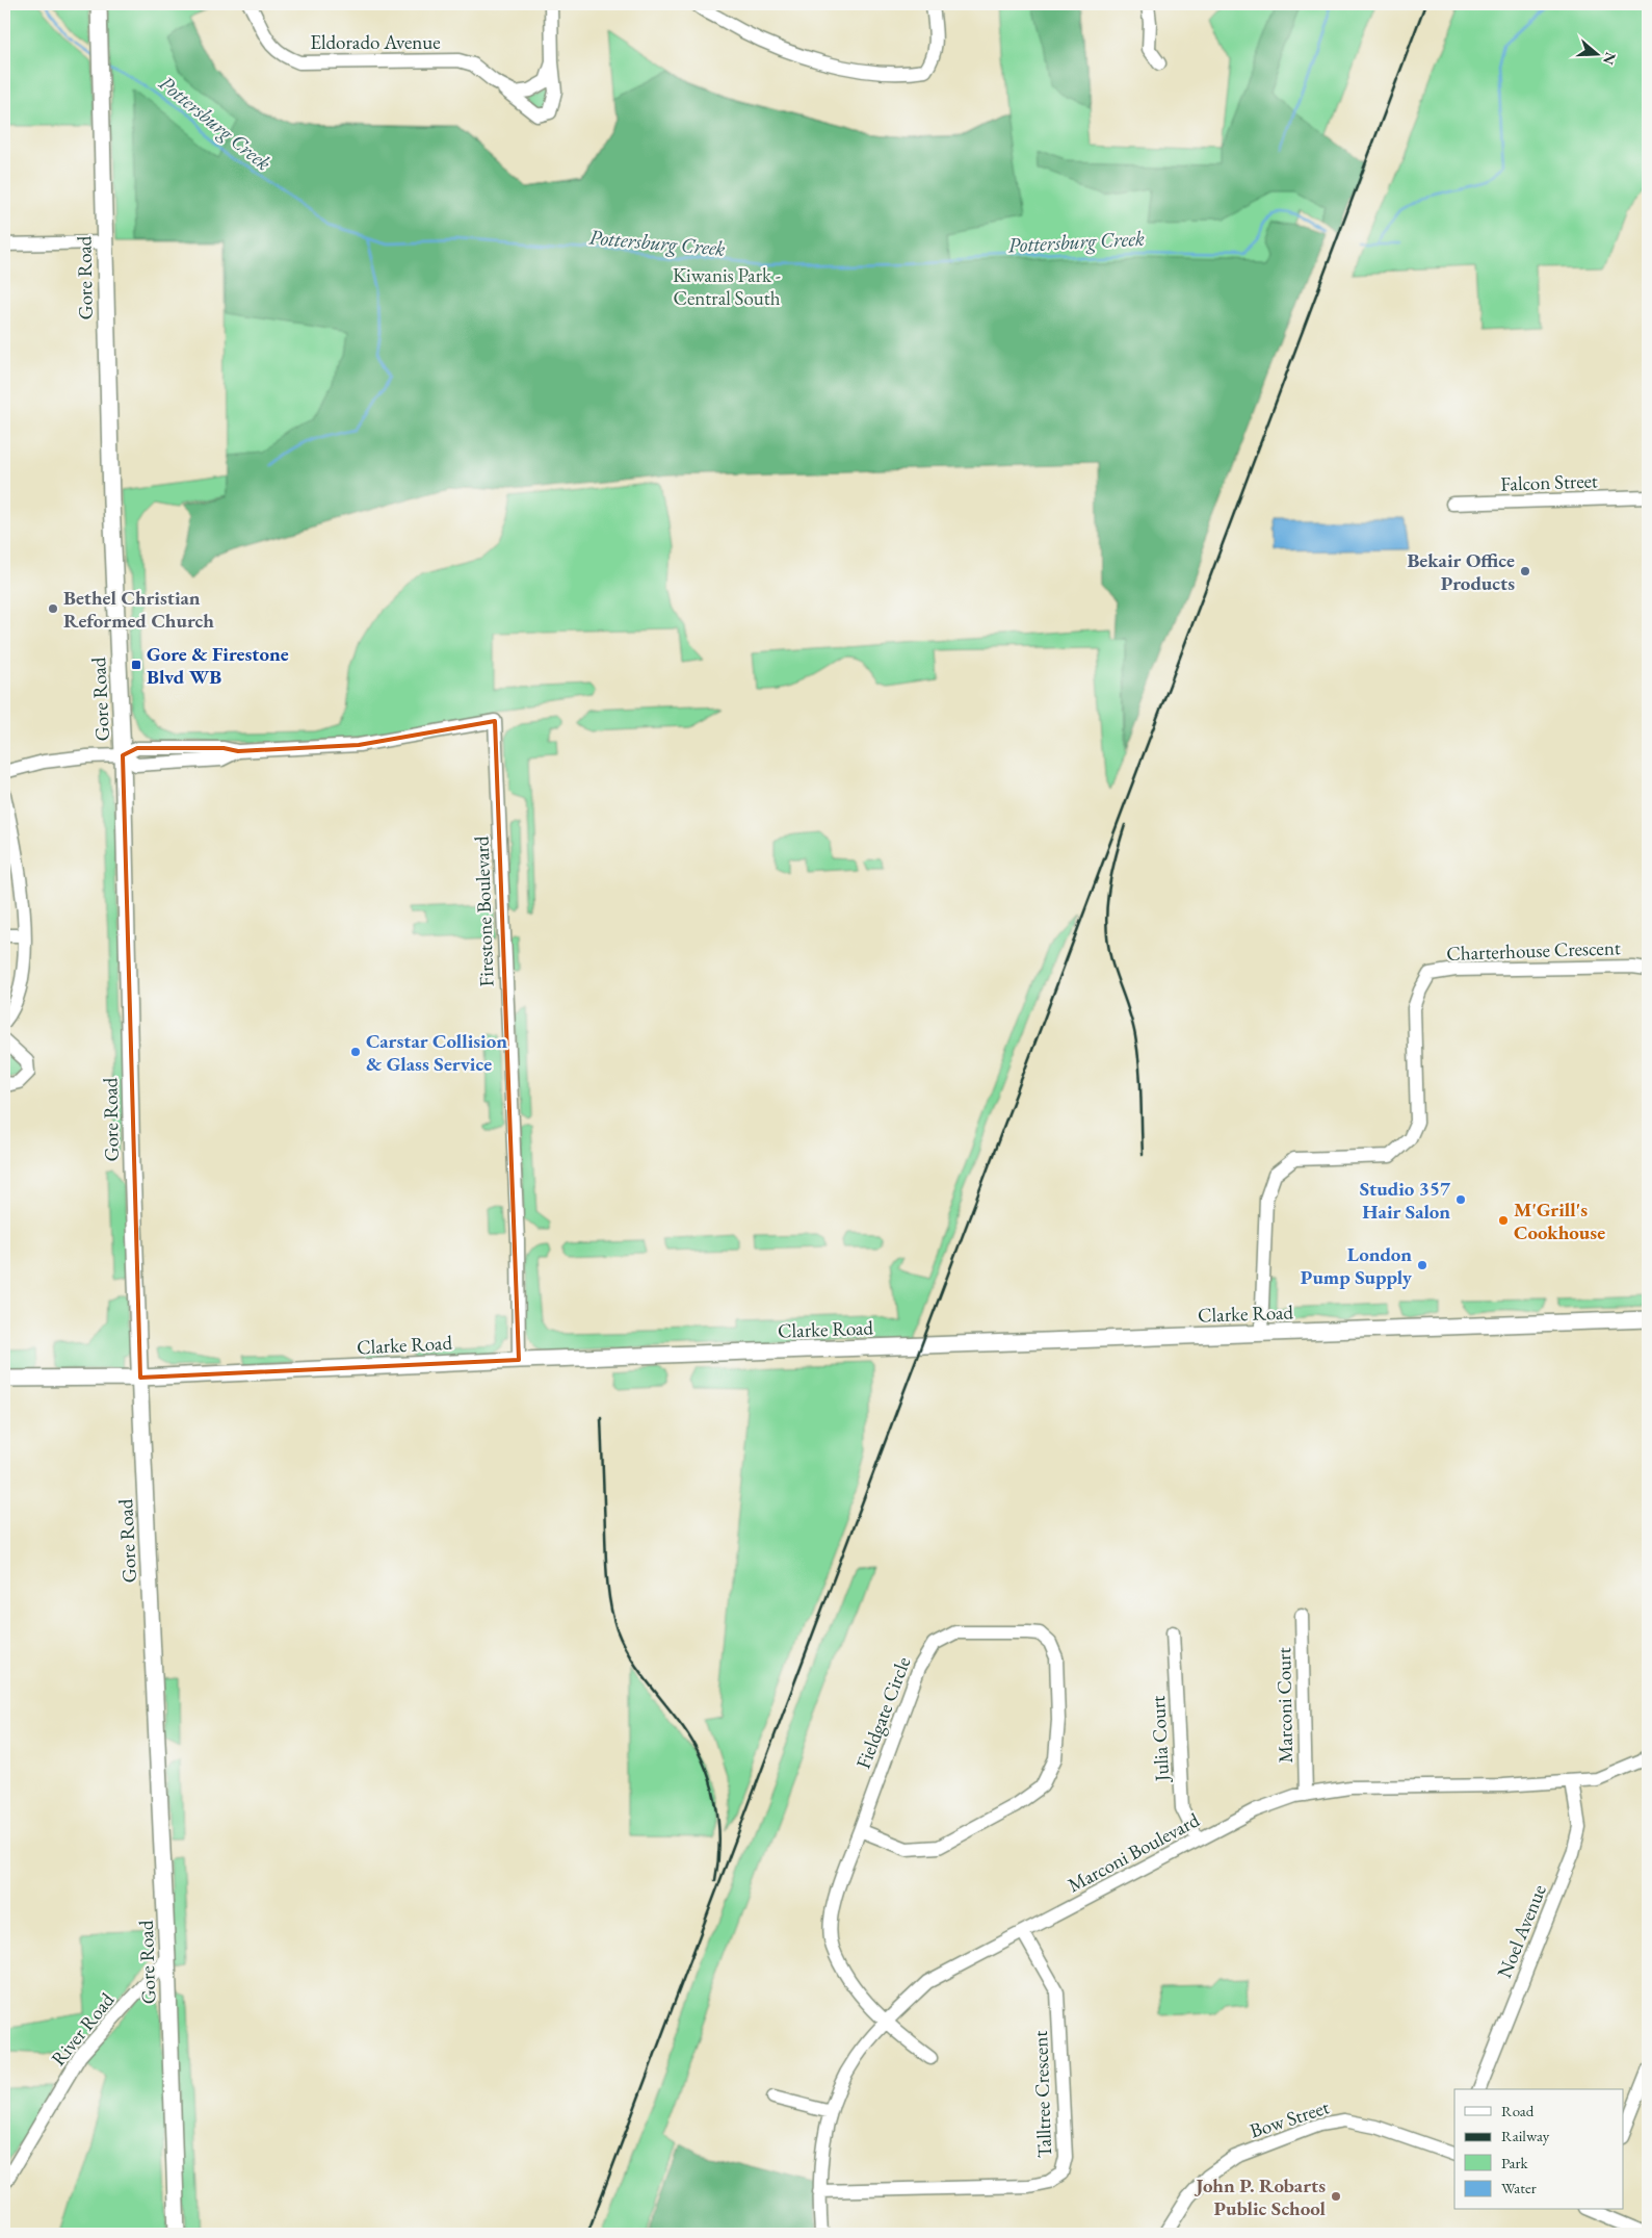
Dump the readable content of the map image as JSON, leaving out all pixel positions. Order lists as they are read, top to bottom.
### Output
{
  "streets": {
    "main road": ["Gore Road", "Clarke Road"],
    "street": [
      "Eldorado Avenue",
      "Falcon Street",
      "Firestone Boulevard",
      "Charterhouse Crescent",
      "Marconi Court",
      "Fieldgate Circle",
      "Julia Court",
      "Marconi Boulevard",
      "Noel Avenue",
      "River Road",
      "Talltree Crescent",
      "Bow Street"
    ]
  },
  "crossings": [
    ["Gore Road", "Firestone Boulevard"],
    ["Gore Road", "Clarke Road"],
    ["Gore Road", "River Road"],
    ["Firestone Boulevard", "Clarke Road"],
    ["Charterhouse Crescent", "Clarke Road"],
    ["Marconi Court", "Marconi Boulevard"],
    ["Fieldgate Circle", "Marconi Boulevard"],
    ["Julia Court", "Marconi Boulevard"],
    ["Marconi Boulevard", "Noel Avenue"],
    ["Marconi Boulevard", "Talltree Crescent"]
  ],
  "water": ["Pottersburg Creek"],
  "parks": ["Kiwanis Park - Central South"],
  "places": {
    "other": [
      "Bekair Office Products",
      "Bethel Christian Reformed Church",
      "Carstar Collision & Glass Service",
      "Studio 357 Hair Salon",
      "M'Grill's Cookhouse",
      "London Pump Supply",
      "John P. Robarts Public School"
    ],
    "transit": ["Gore & Firestone Blvd WB"]
  },
  "legend": [
    "Road",
    "Railway",
    "Park",
    "Water"
  ],
  "north": "right"
}
